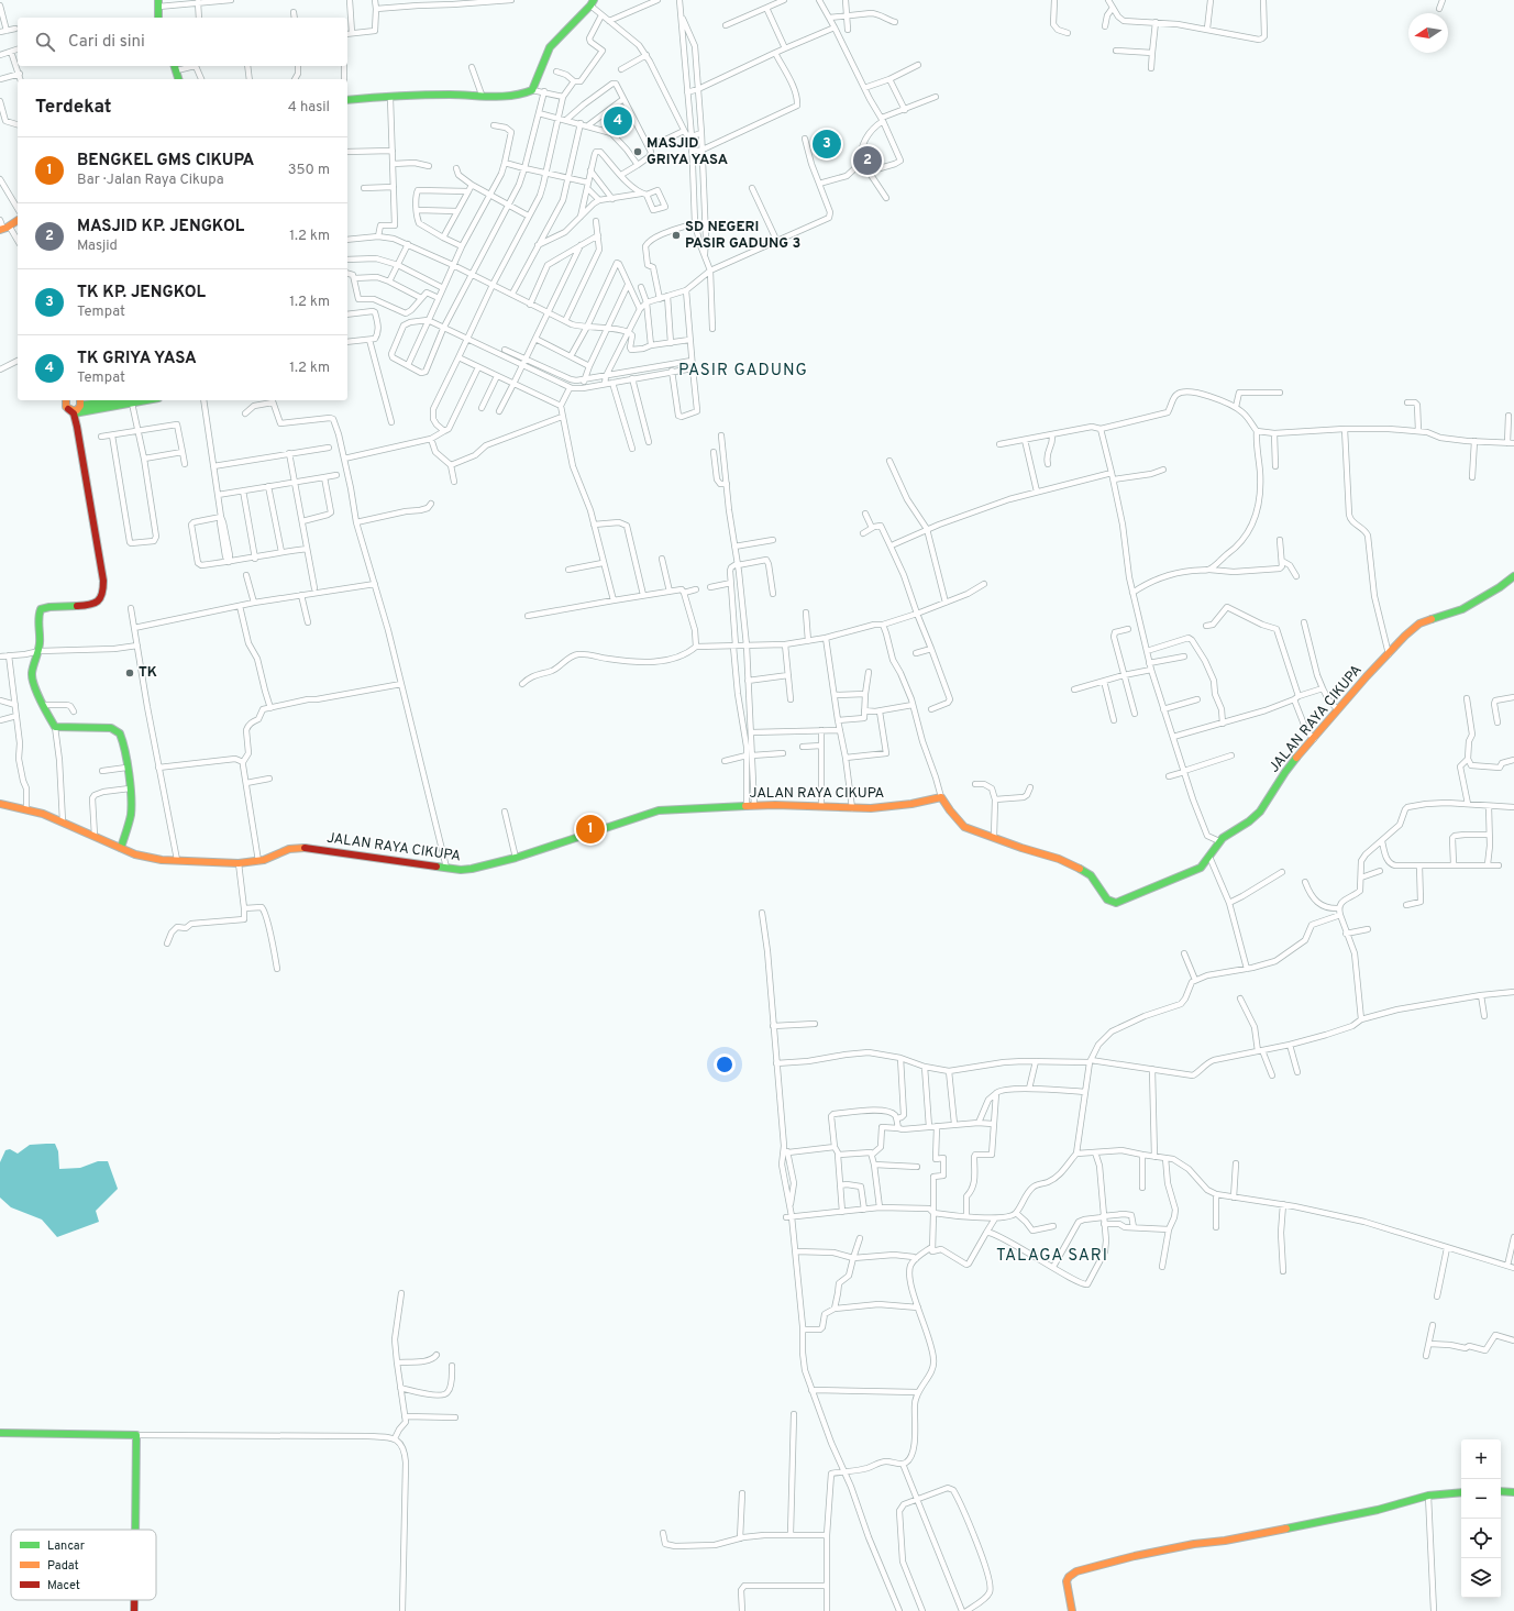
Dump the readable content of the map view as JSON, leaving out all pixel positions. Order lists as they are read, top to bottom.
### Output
{
  "streets": {
    "main road": ["JALAN RAYA CIKUPA"]
  },
  "districts": ["PASIR GADUNG", "TALAGA SARI"],
  "places": ["MASJID GRIYA YASA", "SD NEGERI PASIR GADUNG 3", "TK"],
  "legend": ["Lancar", "Padat", "Macet"],
  "north": "left",
  "page": {
    "search": "Cari di sini",
    "heading": ["Terdekat", "4 hasil"],
    "pins": [
      "4",
      "3",
      "2",
      "1"
    ],
    "list": [
      {
        "mark": "1",
        "name": "BENGKEL GMS CIKUPA",
        "note": "Bar · Jalan Raya Cikupa",
        "value": "350 m"
      },
      {
        "mark": "2",
        "name": "MASJID KP. JENGKOL",
        "note": "Masjid",
        "value": "1.2 km"
      },
      {
        "mark": "3",
        "name": "TK KP. JENGKOL",
        "note": "Tempat",
        "value": "1.2 km"
      },
      {
        "mark": "4",
        "name": "TK GRIYA YASA",
        "note": "Tempat",
        "value": "1.2 km"
      }
    ],
    "map_buttons": ["+", "−"]
  }
}
